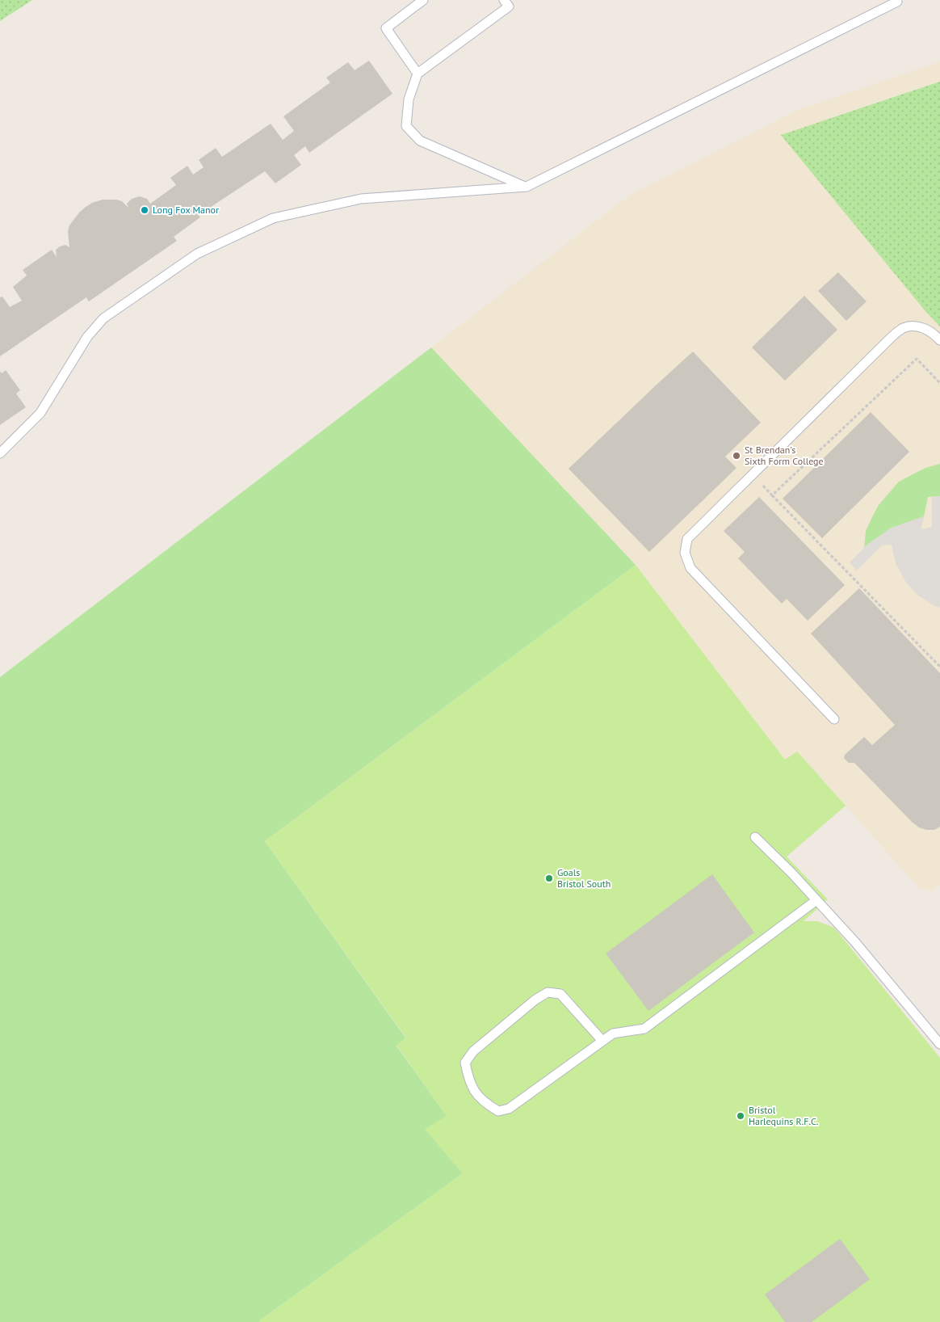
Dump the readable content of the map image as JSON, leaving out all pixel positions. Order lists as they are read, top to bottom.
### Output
{
  "places": [
    "Long Fox Manor",
    "St Brendan's Sixth Form College",
    "Goals Bristol South",
    "Bristol Harlequins R.F.C."
  ]
}
